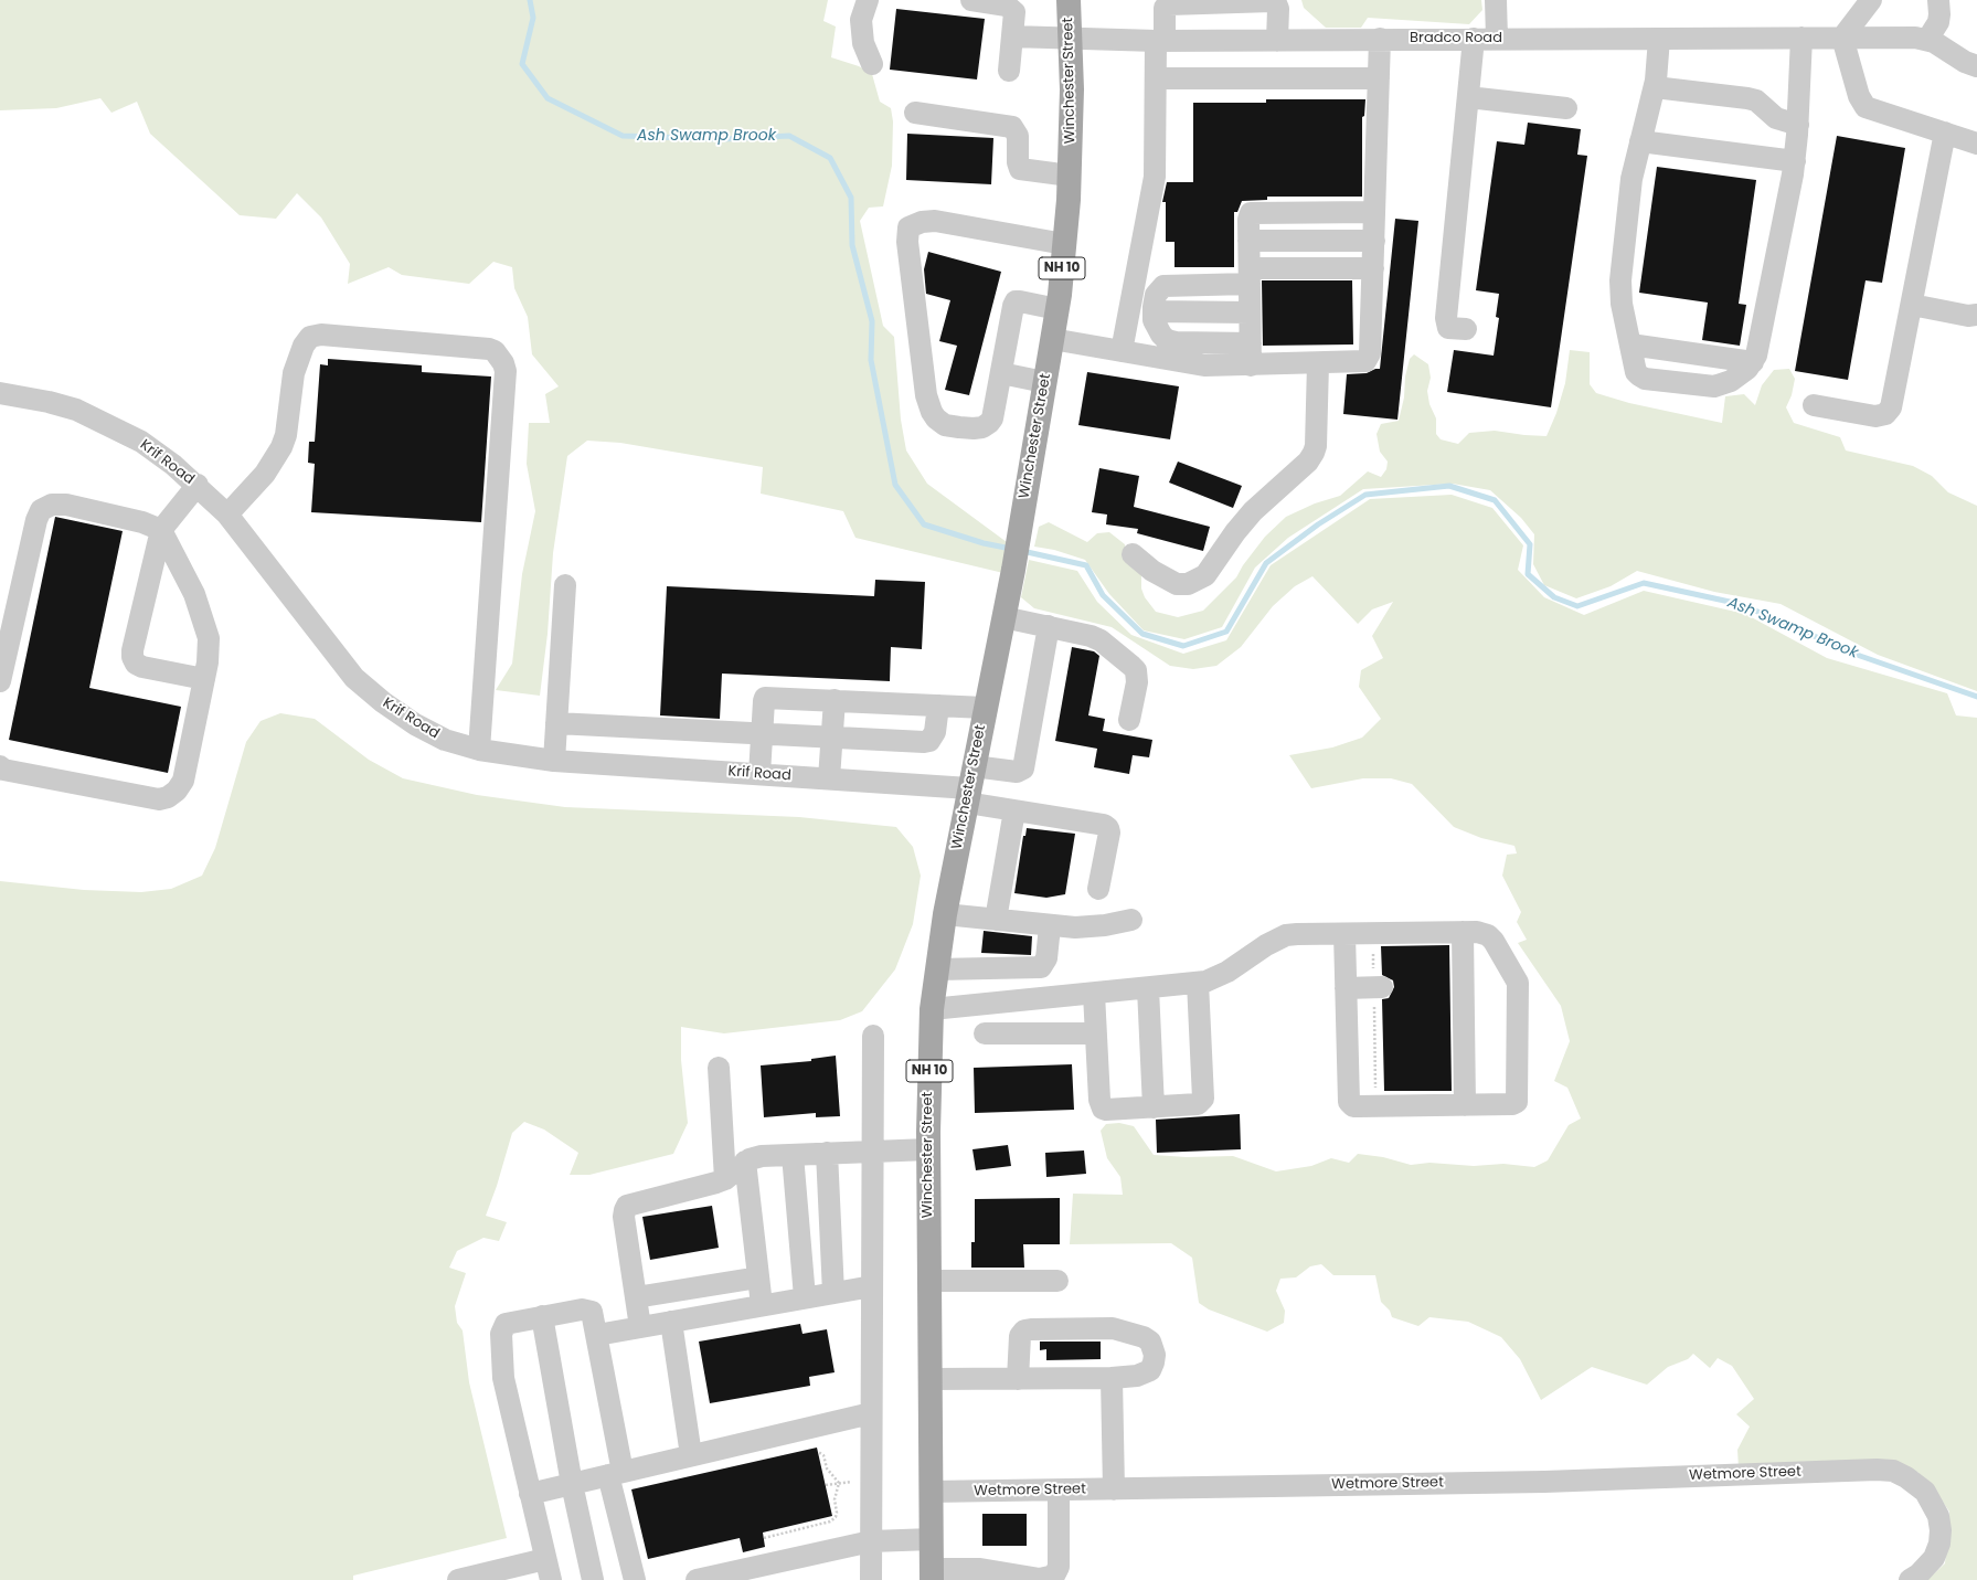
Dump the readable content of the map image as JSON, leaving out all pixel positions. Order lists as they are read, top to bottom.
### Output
{
  "streets": {
    "main road": ["Winchester Street", "NH 10"],
    "street": ["Bradco Road", "Krif Road", "Wetmore Street"]
  },
  "crossings": [
    ["Bradco Road", "Winchester Street"],
    ["Winchester Street", "Krif Road"],
    ["Winchester Street", "Wetmore Street"]
  ],
  "water": ["Ash Swamp Brook"]
}
